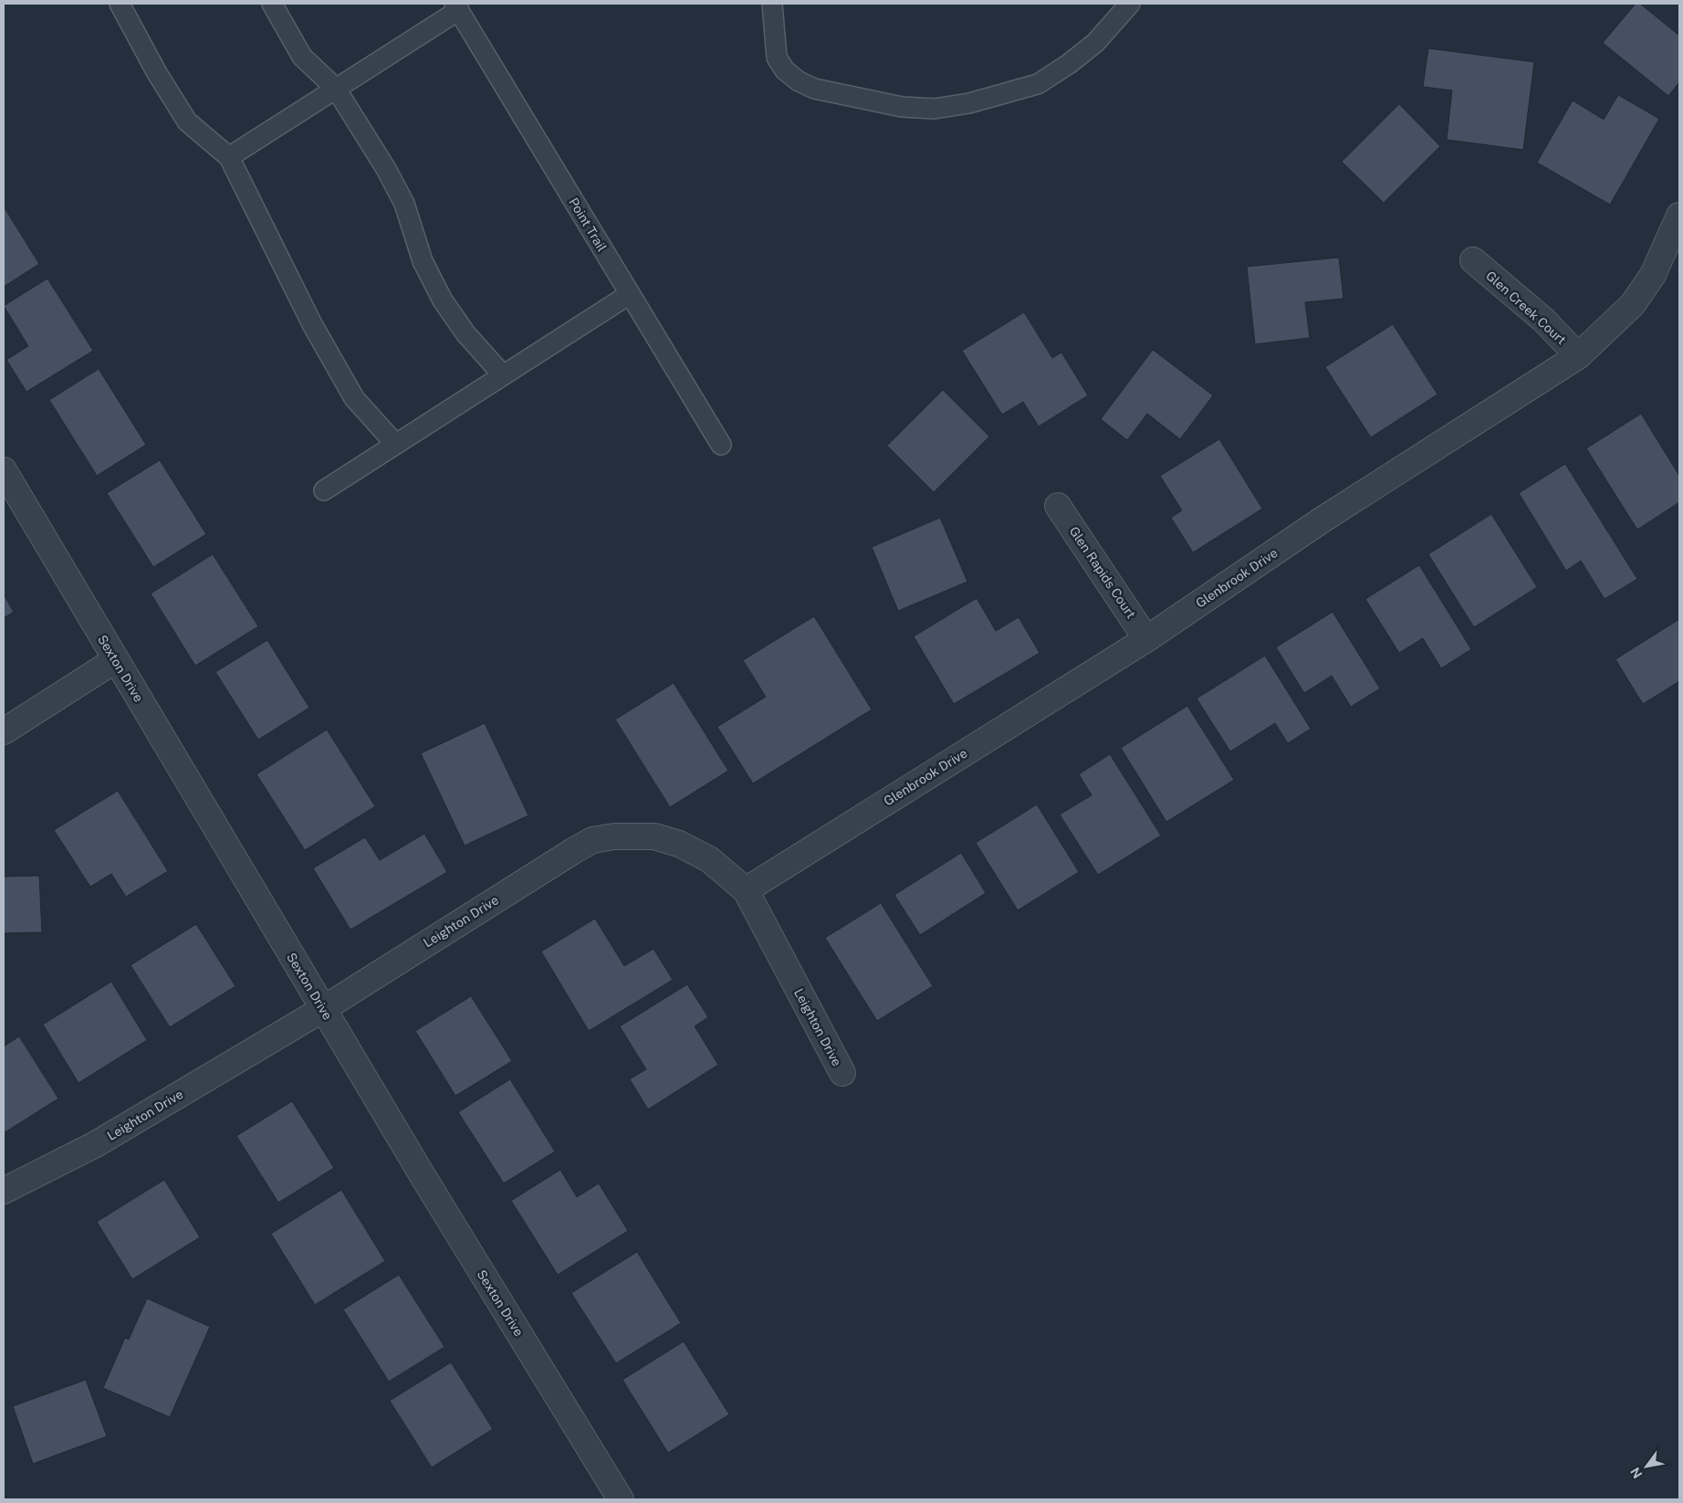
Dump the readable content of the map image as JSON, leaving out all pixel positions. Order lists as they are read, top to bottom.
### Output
{
  "streets": {
    "street": [
      "Glen Creek Court",
      "Glen Rapids Court",
      "Glenbrook Drive",
      "Sexton Drive",
      "Leighton Drive"
    ],
    "lane": ["Point Trail"]
  },
  "crossings": [
    ["Glen Creek Court", "Glenbrook Drive"],
    ["Glen Rapids Court", "Glenbrook Drive"],
    ["Glenbrook Drive", "Leighton Drive"],
    ["Sexton Drive", "Leighton Drive"]
  ],
  "north": "bottom left"
}
